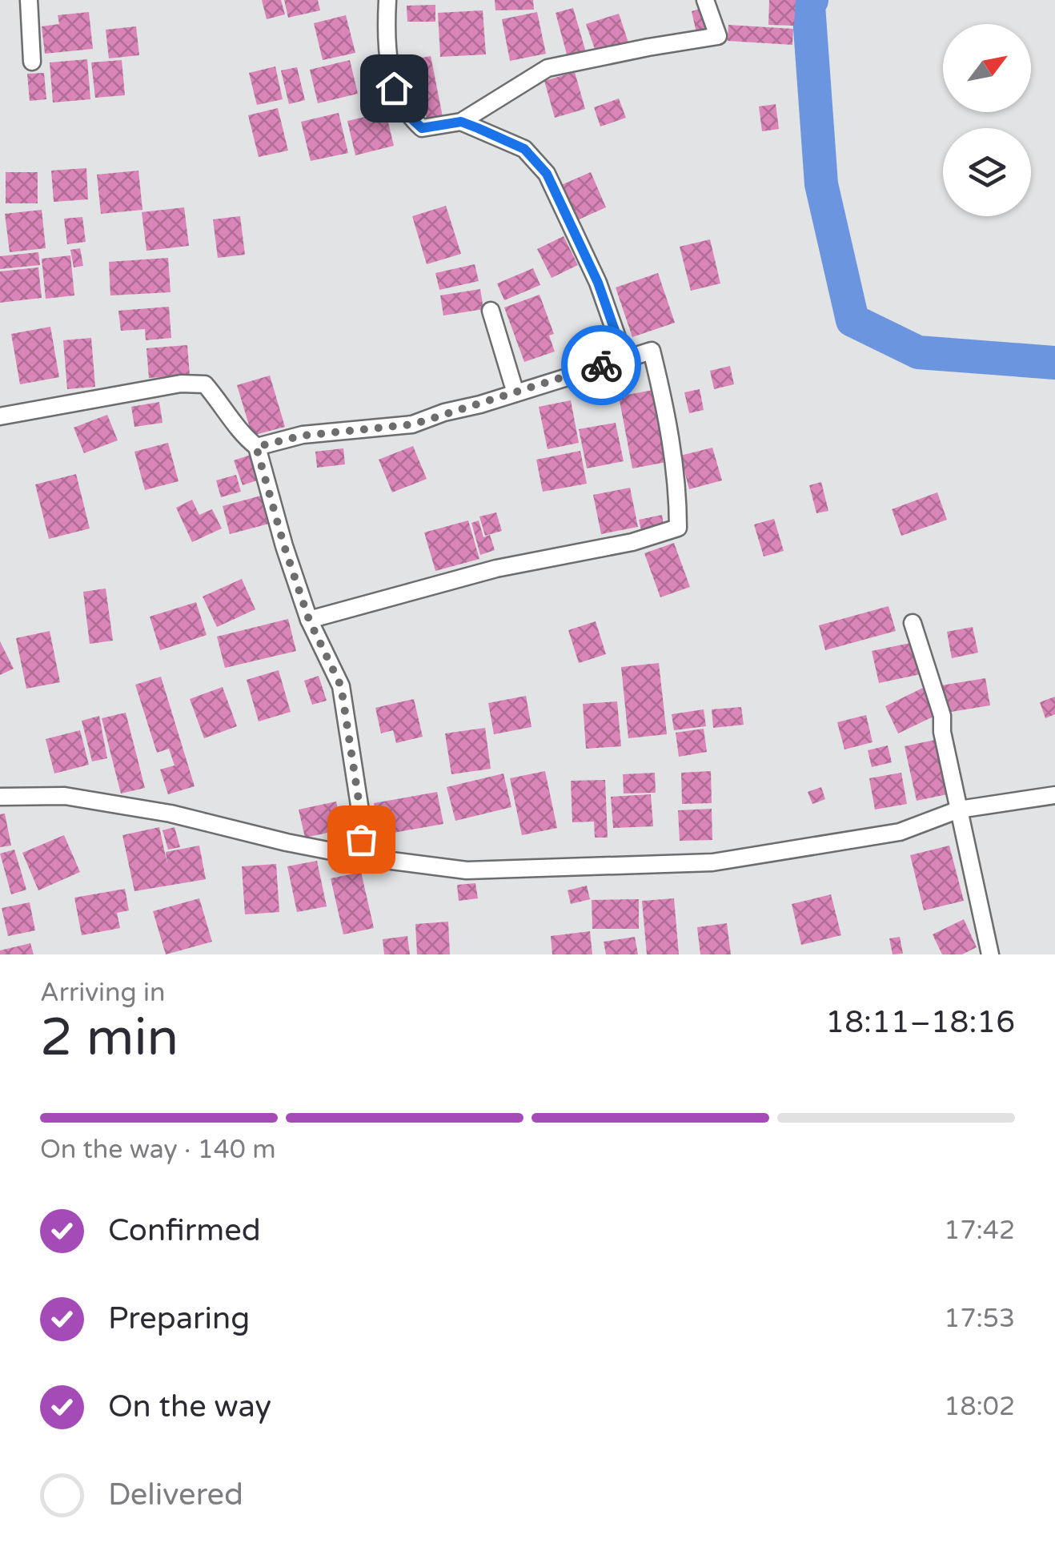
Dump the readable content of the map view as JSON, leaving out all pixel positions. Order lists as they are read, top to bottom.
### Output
{
  "north": "top right",
  "page": {
    "heading": ["2 min", "Arriving in", "18:11–18:16"],
    "bar": "On the way · 140 m",
    "list": [
      ["Confirmed", "17:42"],
      ["Preparing", "17:53"],
      ["On the way", "18:02"],
      "Delivered"
    ]
  }
}
